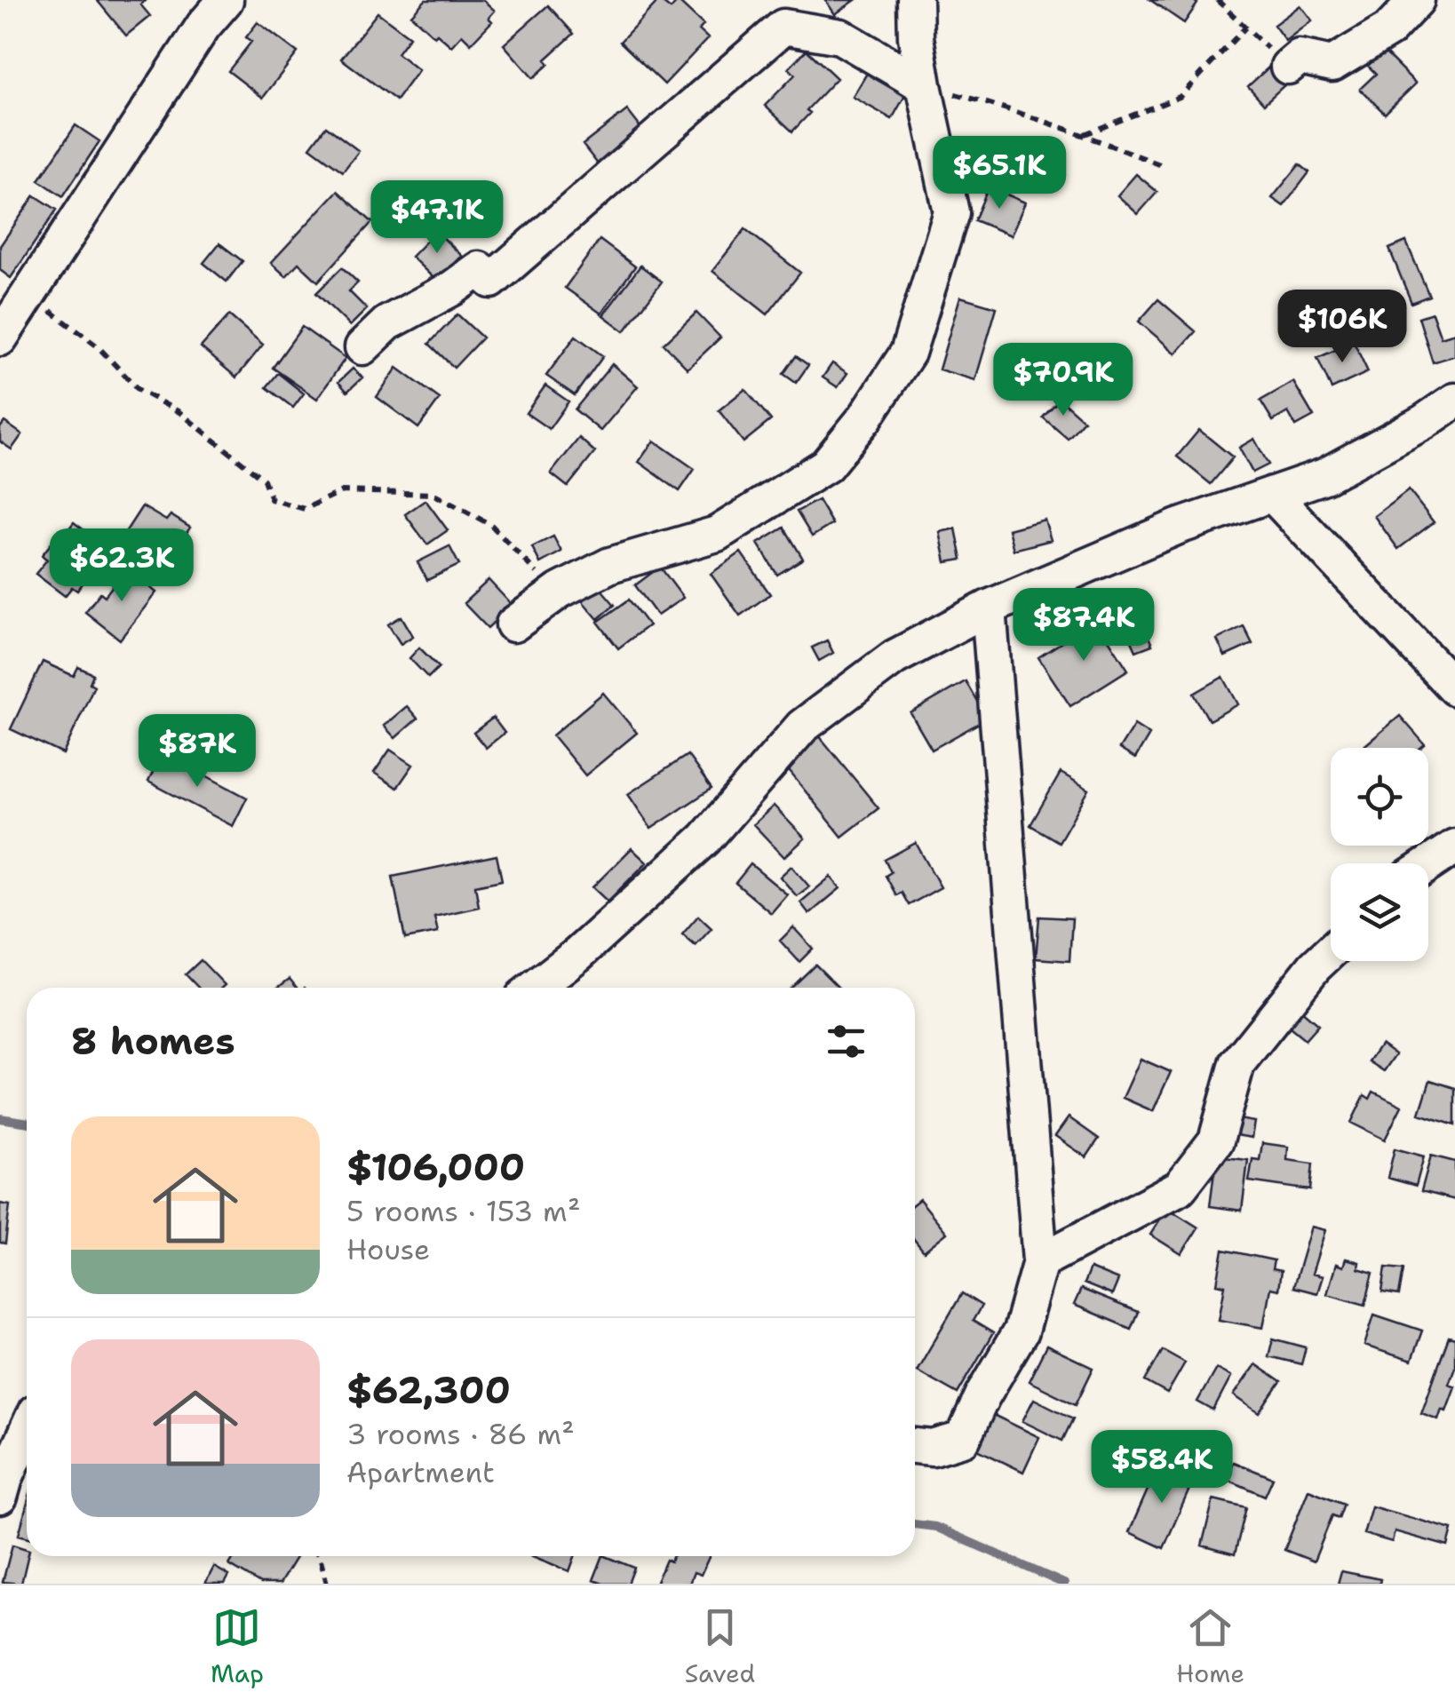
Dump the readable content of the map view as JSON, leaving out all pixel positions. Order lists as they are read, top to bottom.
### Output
{
  "page": {
    "price": [
      "$65.1K",
      "$47.1K",
      "$106K",
      "$70.9K",
      "$62.3K",
      "$87.4K",
      "$87K",
      "$58.4K"
    ],
    "heading": "8 homes",
    "list": [
      {
        "name": "$106,000",
        "note": "5 rooms · 153 m² · House"
      },
      {
        "name": "$62,300",
        "note": "3 rooms · 86 m² · Apartment"
      }
    ],
    "tabs": ["Map", "Saved", "Home"]
  }
}
